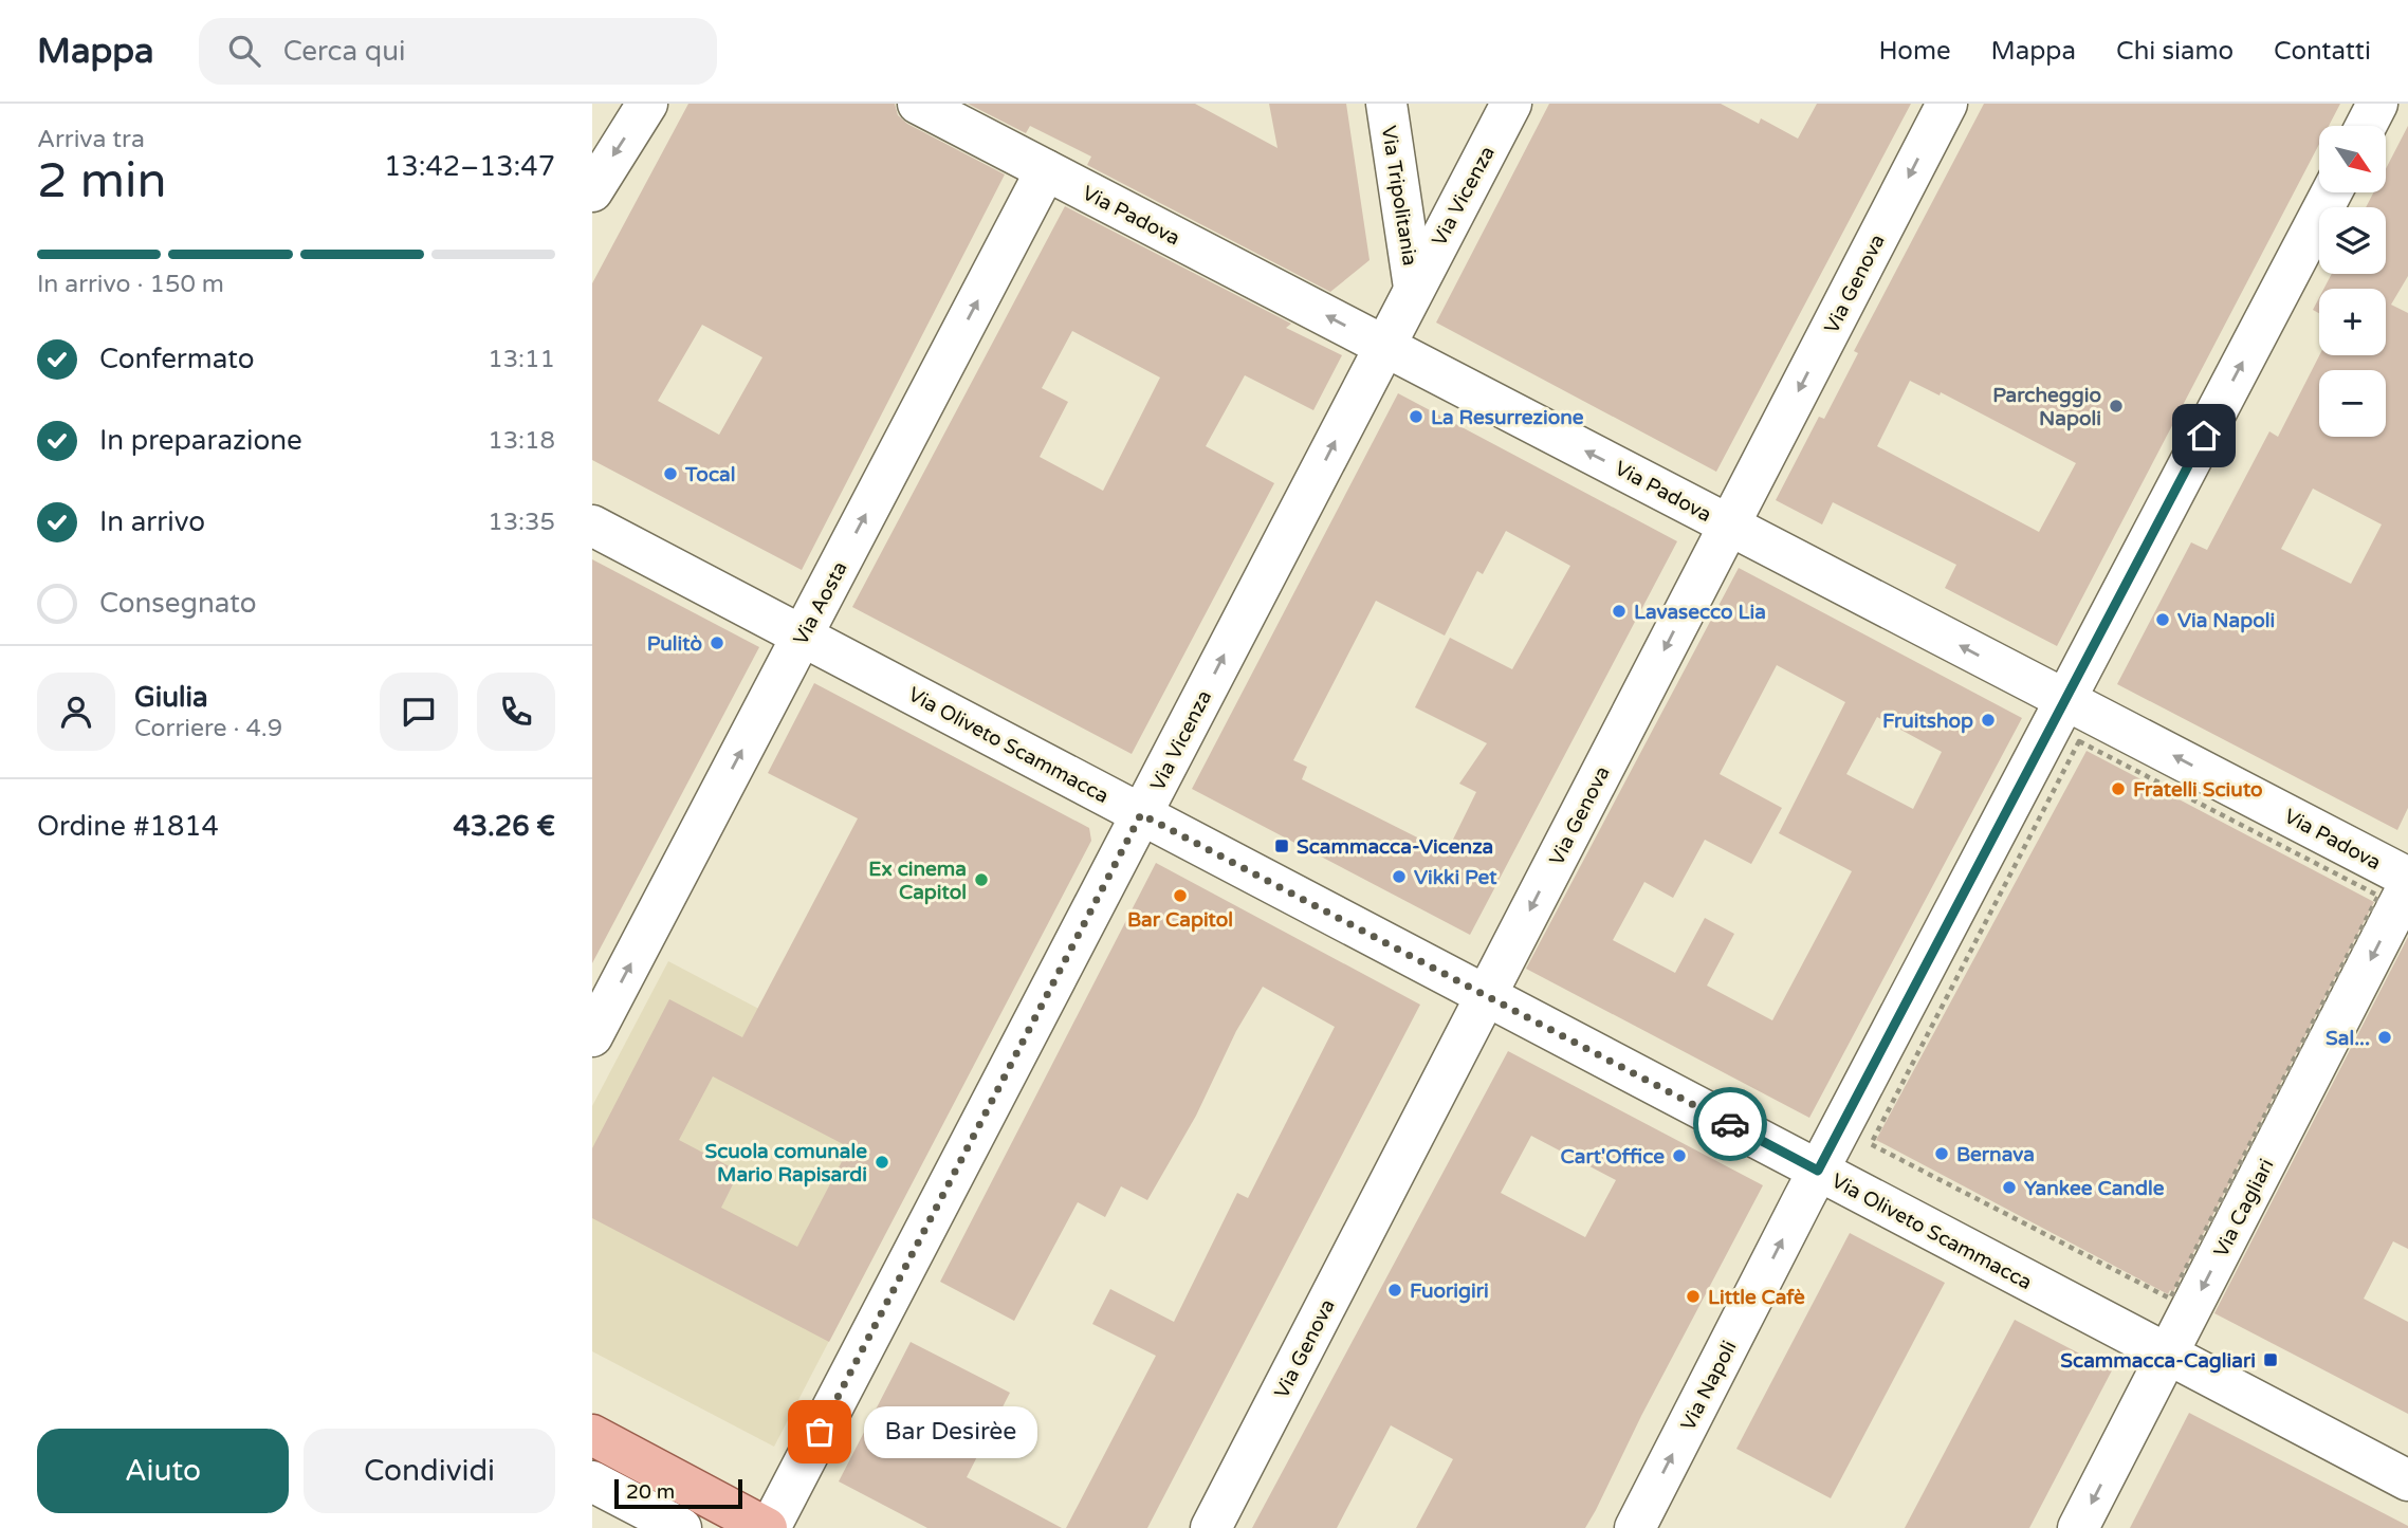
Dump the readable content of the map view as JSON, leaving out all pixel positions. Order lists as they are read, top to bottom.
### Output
{
  "streets": {
    "street": [
      "Via Tripolitania",
      "Via Vicenza",
      "Via Padova",
      "Via Genova",
      "Via Aosta",
      "Via Oliveto Scammacca",
      "Via Cagliari",
      "Via Napoli"
    ]
  },
  "crossings": [
    ["Via Tripolitania", "Via Vicenza"],
    ["Via Vicenza", "Via Padova"],
    ["Via Vicenza", "Via Oliveto Scammacca"],
    ["Via Padova", "Via Genova"],
    ["Via Padova", "Via Aosta"],
    ["Via Padova", "Via Napoli"],
    ["Via Genova", "Via Oliveto Scammacca"],
    ["Via Aosta", "Via Oliveto Scammacca"],
    ["Via Oliveto Scammacca", "Via Cagliari"],
    ["Via Oliveto Scammacca", "Via Napoli"]
  ],
  "one_way": [
    "Via Padova",
    "Via Genova",
    "Via Aosta",
    "Via Cagliari",
    "Via Napoli"
  ],
  "places": {
    "other": [
      "Parcheggio Napoli",
      "La Resurrezione",
      "Tocal",
      "Lavasecco Lia",
      "Via Napoli",
      "Pulitò",
      "Fruitshop",
      "Fratelli Sciuto",
      "Vikki Pet",
      "Ex cinema Capitol",
      "Bar Capitol",
      "Sal...",
      "Bernava",
      "Cart'Office",
      "Scuola comunale Mario Rapisardi",
      "Yankee Candle",
      "Fuorigiri",
      "Little Cafè",
      "Bar Desirèe"
    ],
    "transit": ["Scammacca-Vicenza", "Scammacca-Cagliari"]
  },
  "scale_bar": "20 m",
  "north": "bottom right",
  "page": {
    "header": "Mappa",
    "search": "Cerca qui",
    "nav": [
      "Home",
      "Mappa",
      "Chi siamo",
      "Contatti"
    ],
    "heading": ["2 min", "Arriva tra", "13:42–13:47"],
    "panel": [
      "Giulia",
      "Corriere · 4.9",
      "Ordine #1814",
      "43.26 €"
    ],
    "map_buttons": ["+", "−"],
    "bar": "In arrivo · 150 m",
    "list": [
      ["Confermato", "13:11"],
      ["In preparazione", "13:18"],
      ["In arrivo", "13:35"],
      "Consegnato"
    ],
    "bubble": "Bar Desirèe",
    "buttons": ["Aiuto", "Condividi"],
    "scale": "20 m"
  }
}
